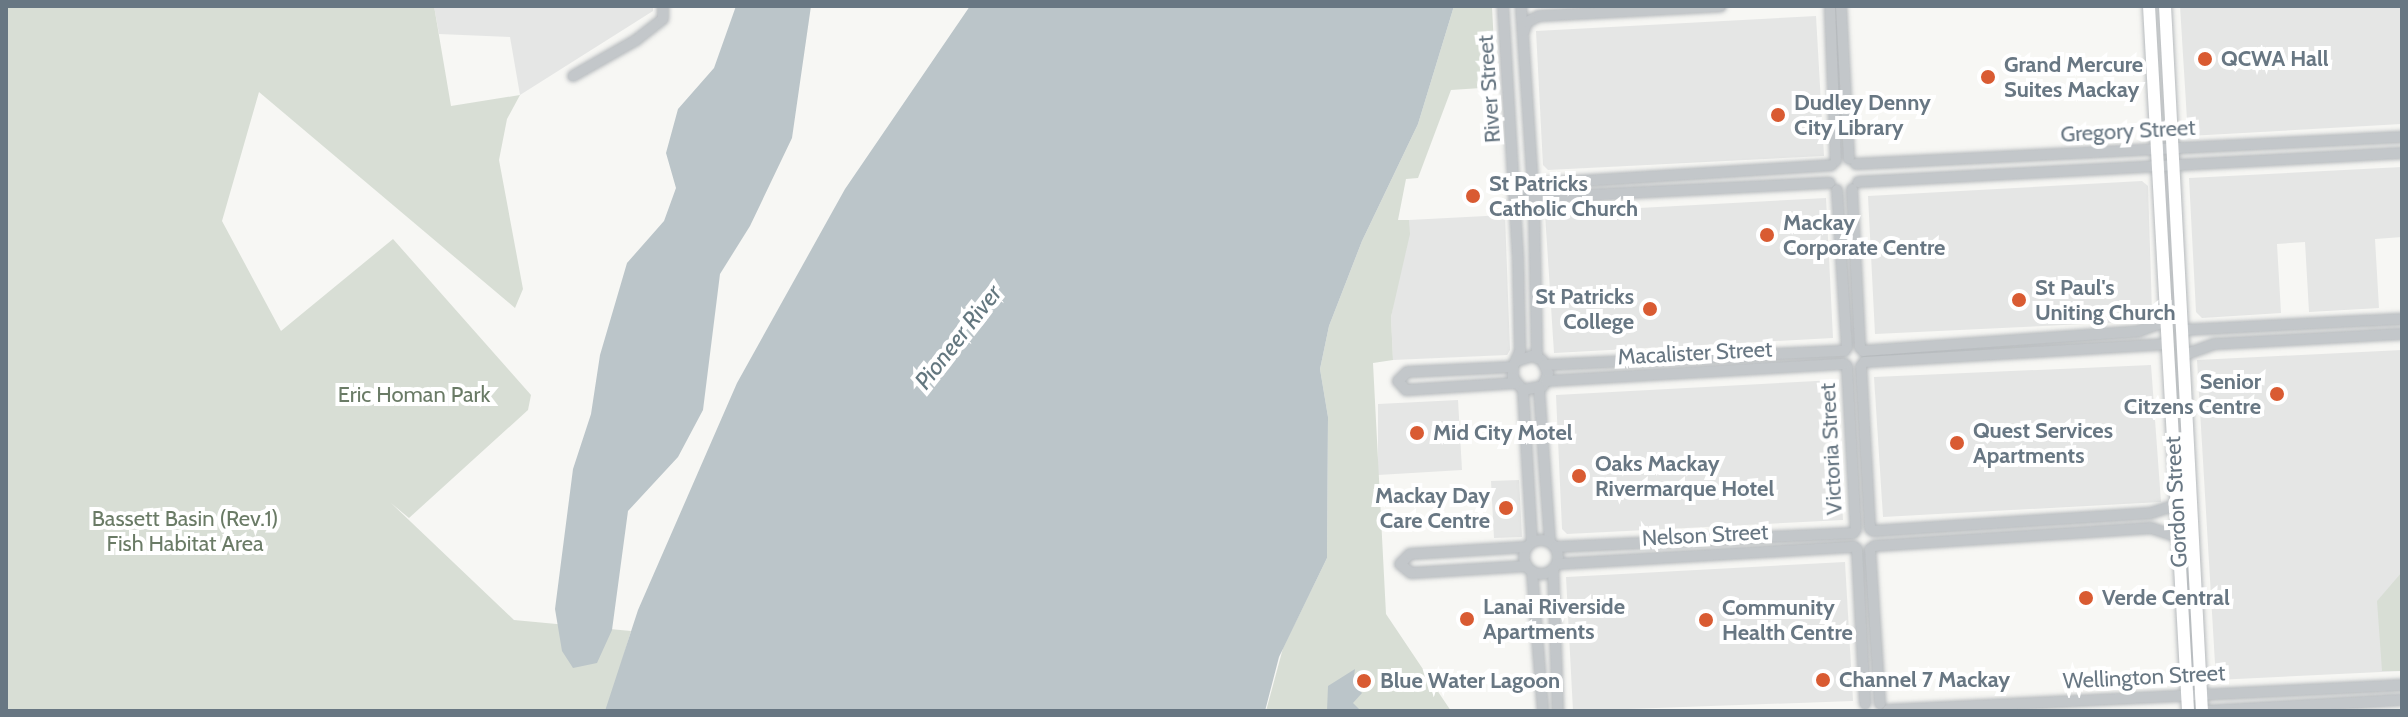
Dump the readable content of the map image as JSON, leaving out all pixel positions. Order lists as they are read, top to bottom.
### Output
{
  "streets": {
    "main road": ["Gordon Street"],
    "street": [
      "River Street",
      "Gregory Street",
      "Macalister Street",
      "Victoria Street",
      "Nelson Street",
      "Wellington Street"
    ]
  },
  "crossings": [
    ["River Street", "Macalister Street"],
    ["Gregory Street", "Victoria Street"],
    ["Gregory Street", "Gordon Street"],
    ["Macalister Street", "Victoria Street"],
    ["Victoria Street", "Nelson Street"],
    ["Gordon Street", "Wellington Street"]
  ],
  "water": ["Pioneer River"],
  "parks": ["Eric Homan Park", "Bassett Basin (Rev.1) Fish Habitat Area"],
  "places": [
    "QCWA Hall",
    "Grand Mercure Suites Mackay",
    "Dudley Denny City Library",
    "St Patricks Catholic Church",
    "Mackay Corporate Centre",
    "St Paul's Uniting Church",
    "St Patricks College",
    "Senior Citzens Centre",
    "Mid City Motel",
    "Quest Services Apartments",
    "Oaks Mackay Rivermarque Hotel",
    "Mackay Day Care Centre",
    "Verde Central",
    "Lanai Riverside Apartments",
    "Community Health Centre",
    "Channel 7 Mackay",
    "Blue Water Lagoon"
  ]
}
